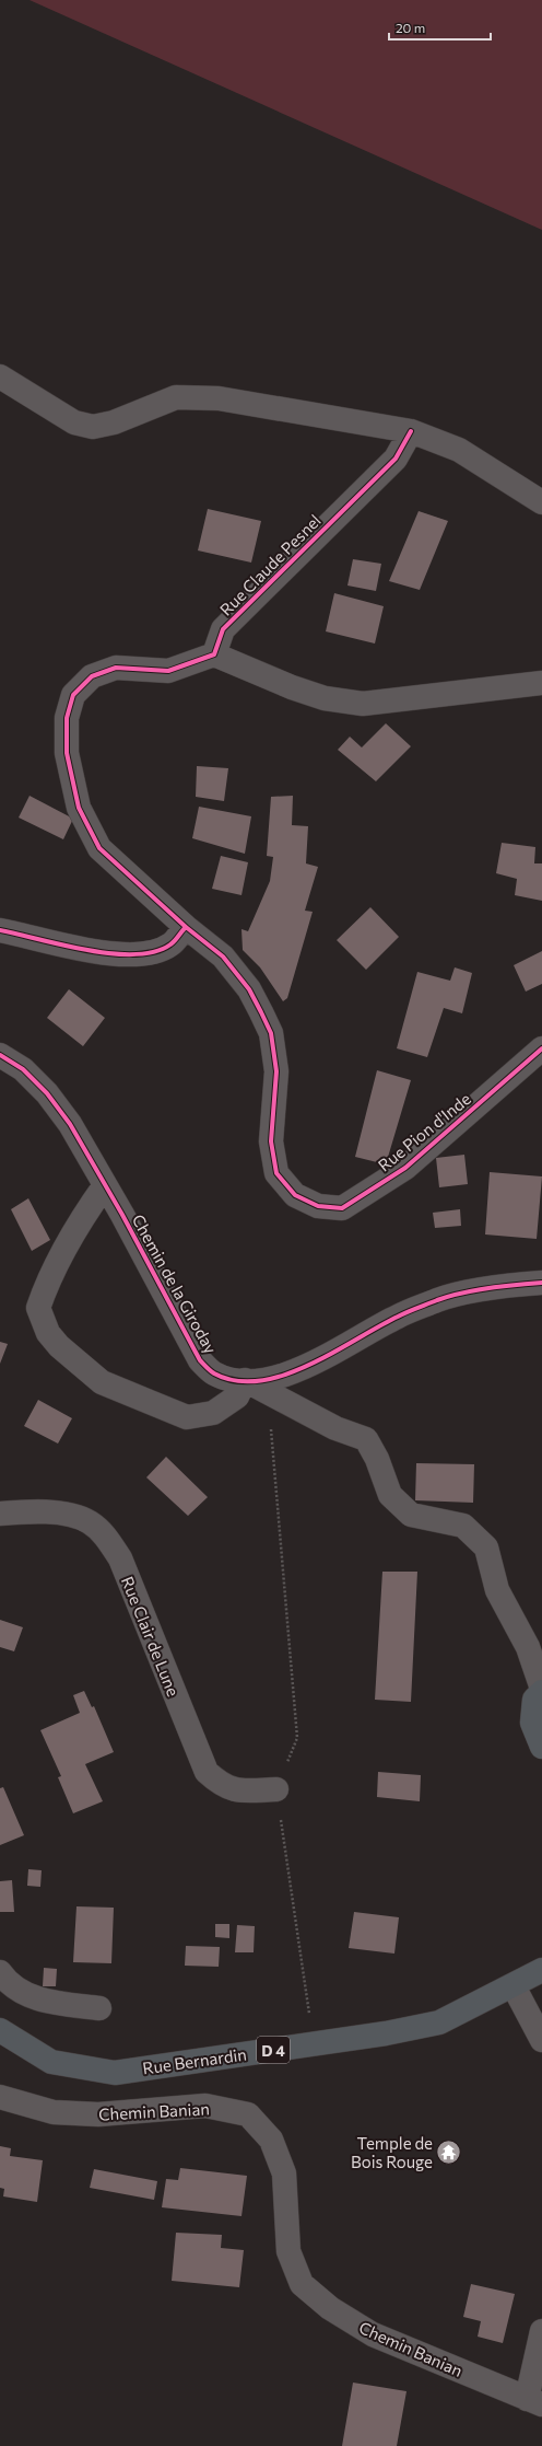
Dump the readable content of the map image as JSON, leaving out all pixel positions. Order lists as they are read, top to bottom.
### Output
{
  "streets": {
    "main road": ["D 4", "Rue Bernardin"],
    "street": [
      "Rue Claude Pesnel",
      "Rue Pion d'Inde",
      "Chemin de la Giroday",
      "Rue Clair de Lune",
      "Chemin Banian"
    ]
  },
  "places": {
    "temple": ["Temple de Bois Rouge"]
  },
  "scale_bar": "20 m"
}
